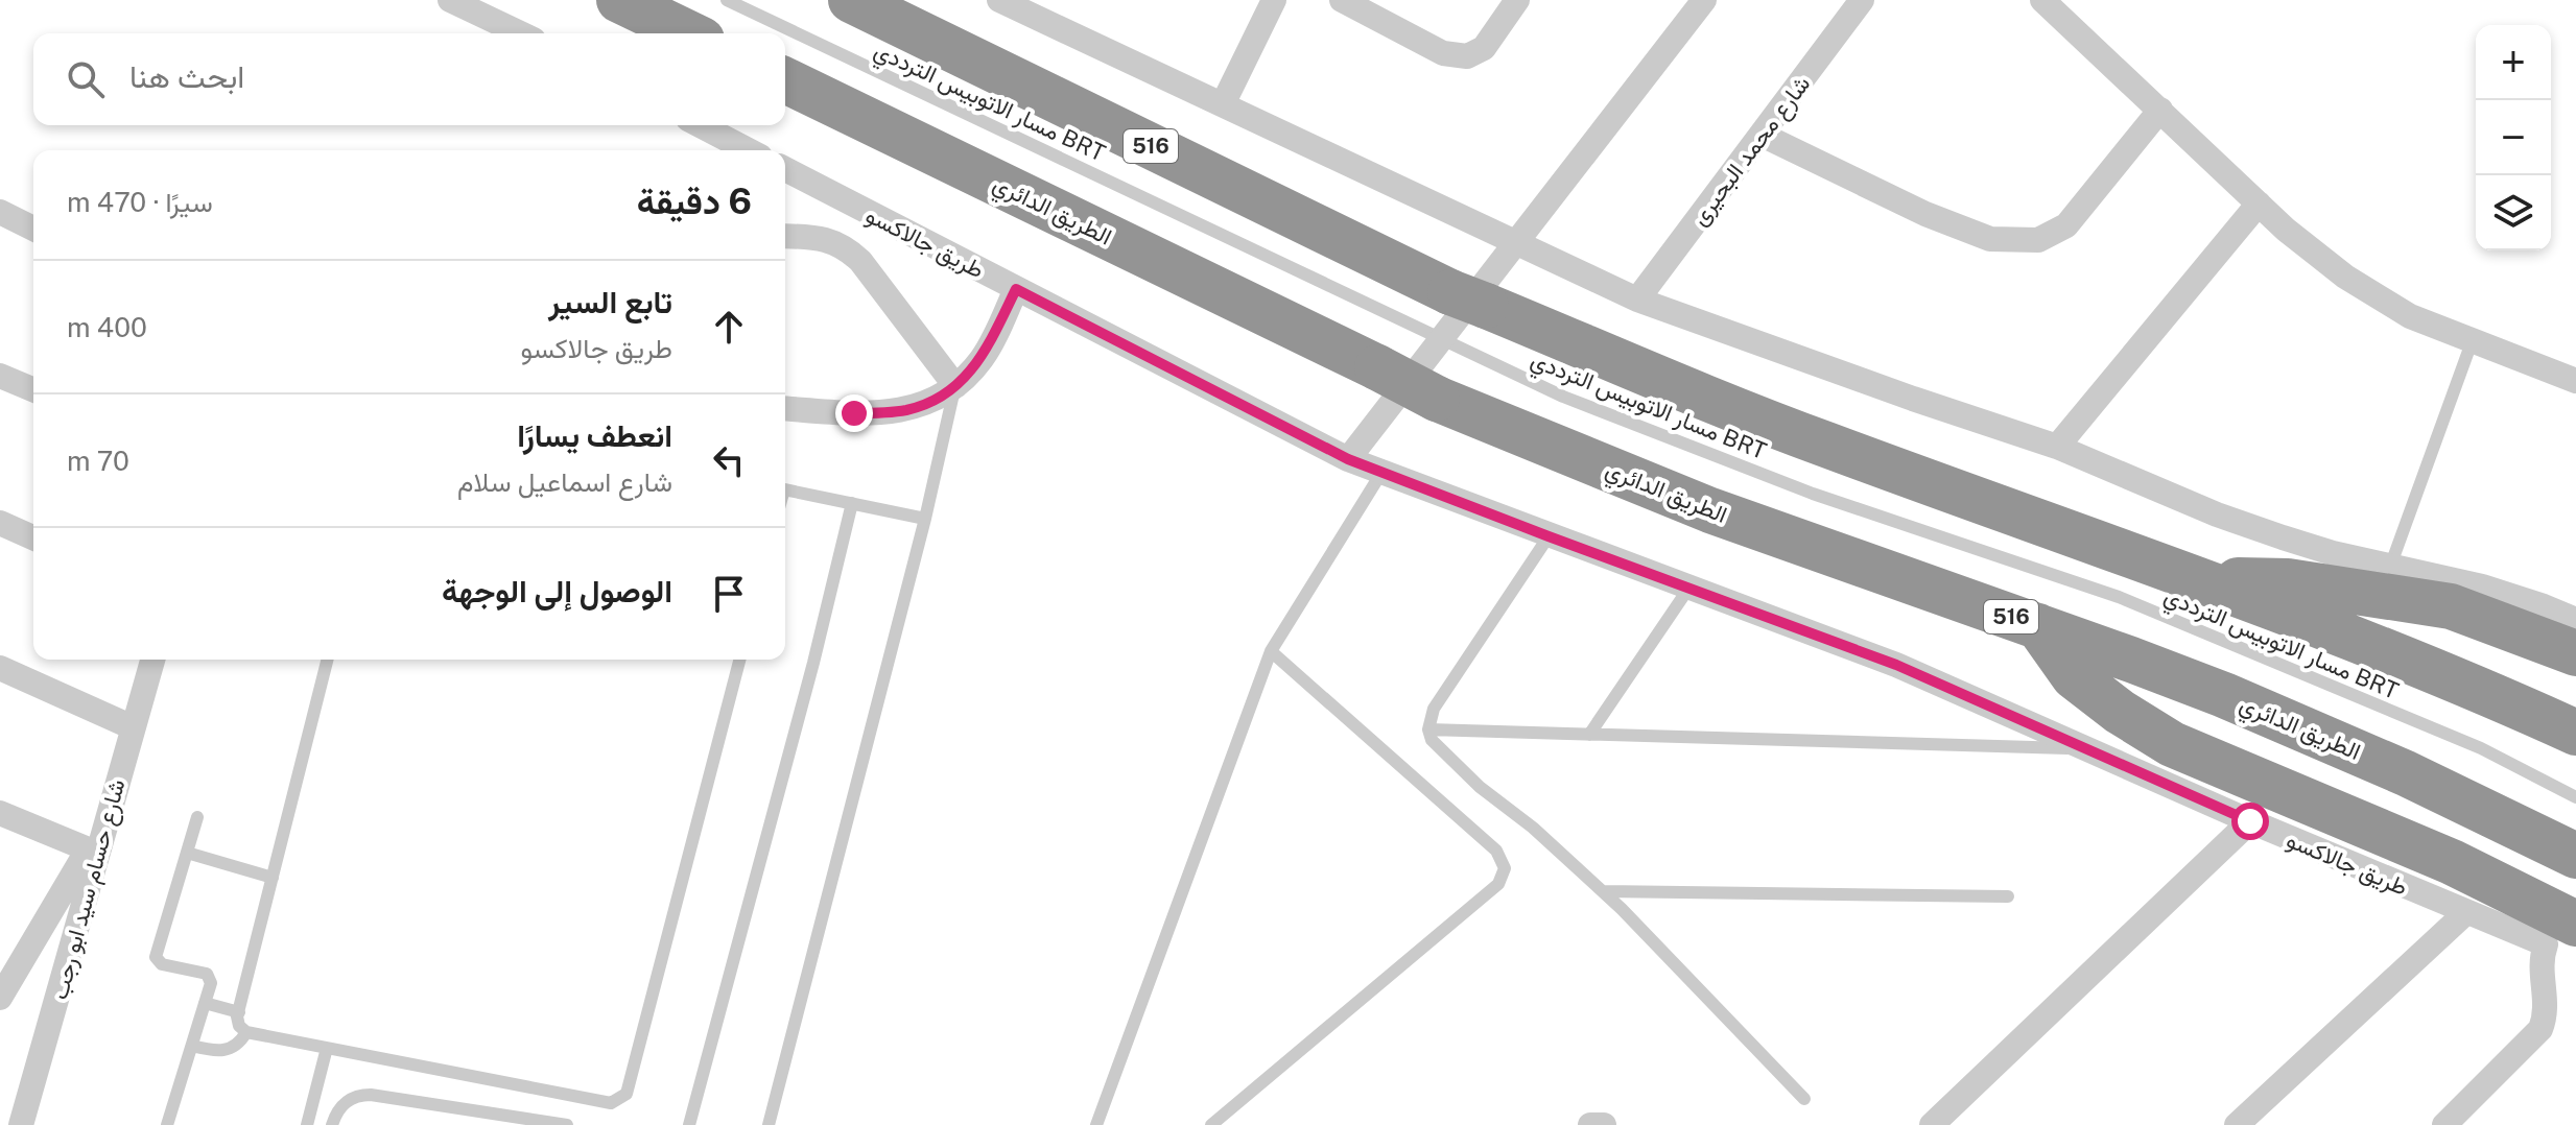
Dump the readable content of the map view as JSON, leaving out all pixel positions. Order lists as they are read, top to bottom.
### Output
{
  "streets": {
    "highway": ["516", "الطريق الدائري"],
    "street": ["شارع محمد البحيرى", "طريق جالاكسو", "شارع حسام سيد ابو رجب"],
    "lane": ["مسار الاتوبيس الترددي BRT"]
  },
  "page": {
    "map_buttons": ["+", "−"],
    "search": "ابحث هنا",
    "heading": ["6 دقيقة", "سيرًا · 470 m"],
    "list": [
      ["تابع السير", "طريق جالاكسو", "400 m"],
      ["انعطف يسارًا", "شارع اسماعيل سلام", "70 m"],
      "الوصول إلى الوجهة"
    ]
  }
}
